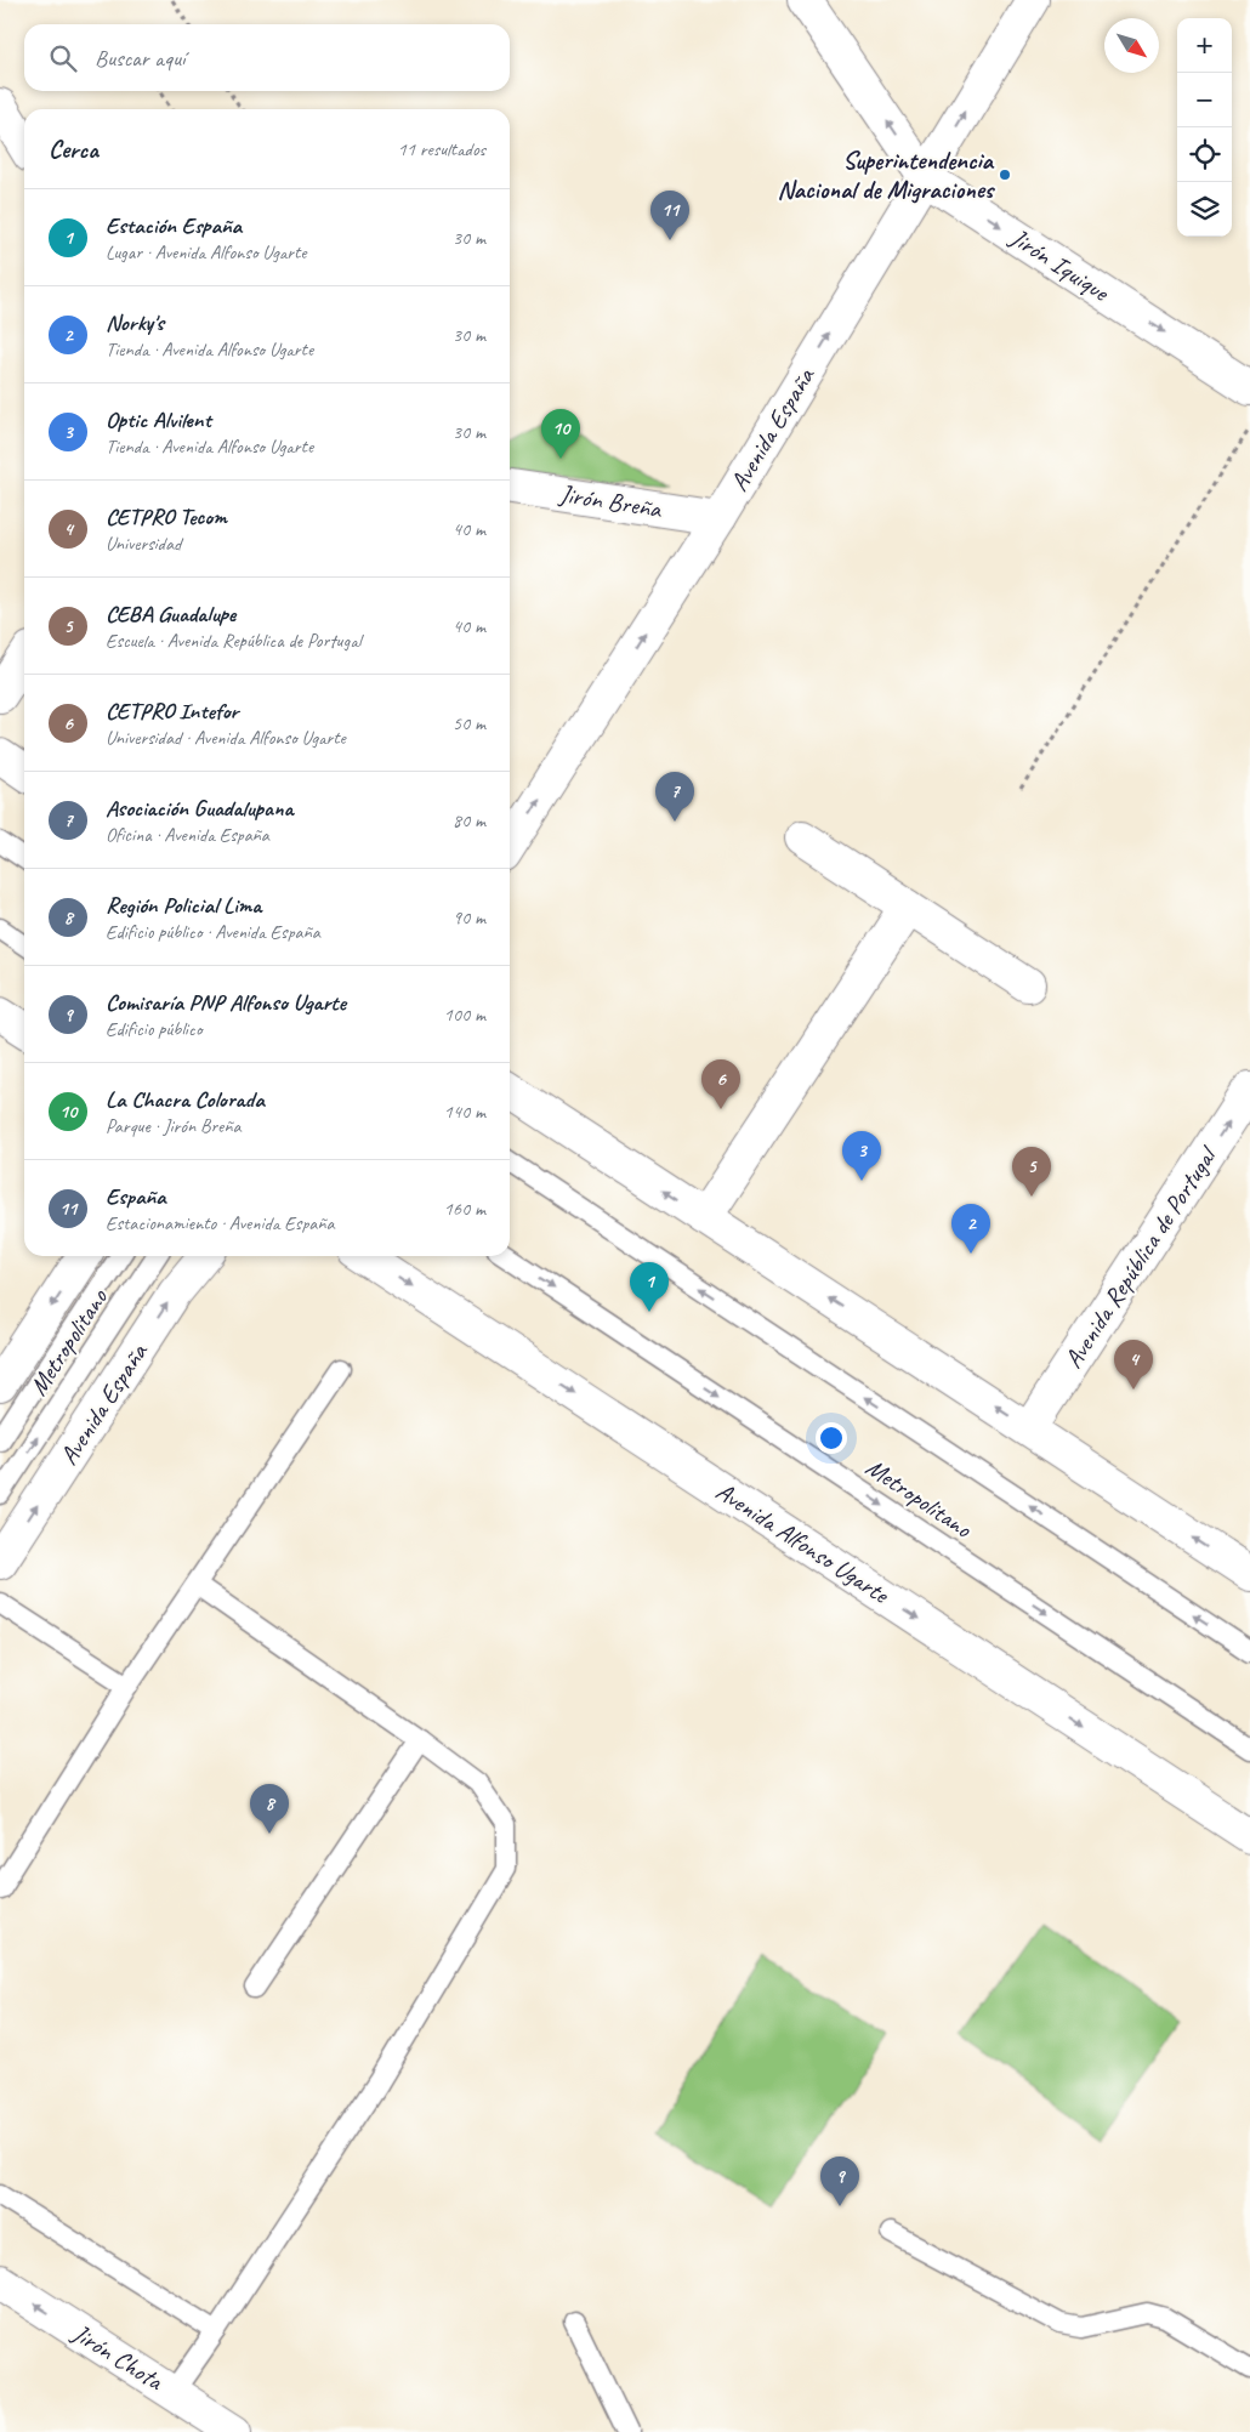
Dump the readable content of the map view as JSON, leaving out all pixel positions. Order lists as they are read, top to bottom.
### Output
{
  "streets": {
    "street": [
      "Jirón Iquique",
      "Avenida España",
      "Jirón Breña",
      "Avenida República de Portugal",
      "Avenida Alfonso Ugarte",
      "Jirón Chota"
    ],
    "lane": ["Metropolitano"]
  },
  "crossings": [
    ["Jirón Iquique", "Avenida España"],
    ["Avenida España", "Jirón Breña"]
  ],
  "one_way": ["Avenida España", "Avenida República de Portugal", "Jirón Chota"],
  "places": ["Superintendencia Nacional de Migraciones"],
  "north": "bottom right",
  "page": {
    "map_buttons": ["+", "−"],
    "search": "Buscar aquí",
    "heading": ["Cerca", "11 resultados"],
    "list": [
      {
        "mark": "1",
        "name": "Estación España",
        "note": "Lugar · Avenida Alfonso Ugarte",
        "value": "30 m"
      },
      {
        "mark": "2",
        "name": "Norky's",
        "note": "Tienda · Avenida Alfonso Ugarte",
        "value": "30 m"
      },
      {
        "mark": "3",
        "name": "Optic Alvilent",
        "note": "Tienda · Avenida Alfonso Ugarte",
        "value": "30 m"
      },
      {
        "mark": "4",
        "name": "CETPRO Tecom",
        "note": "Universidad",
        "value": "40 m"
      },
      {
        "mark": "5",
        "name": "CEBA Guadalupe",
        "note": "Escuela · Avenida República de Portugal",
        "value": "40 m"
      },
      {
        "mark": "6",
        "name": "CETPRO Intefor",
        "note": "Universidad · Avenida Alfonso Ugarte",
        "value": "50 m"
      },
      {
        "mark": "7",
        "name": "Asociación Guadalupana",
        "note": "Oficina · Avenida España",
        "value": "80 m"
      },
      {
        "mark": "8",
        "name": "Región Policial Lima",
        "note": "Edificio público · Avenida España",
        "value": "90 m"
      },
      {
        "mark": "9",
        "name": "Comisaría PNP Alfonso Ugarte",
        "note": "Edificio público",
        "value": "100 m"
      },
      {
        "mark": "10",
        "name": "La Chacra Colorada",
        "note": "Parque · Jirón Breña",
        "value": "140 m"
      },
      {
        "mark": "11",
        "name": "España",
        "note": "Estacionamiento · Avenida España",
        "value": "160 m"
      }
    ],
    "pins": [
      "11",
      "10",
      "7",
      "6",
      "3",
      "5",
      "2",
      "1",
      "4",
      "8",
      "9"
    ]
  }
}
